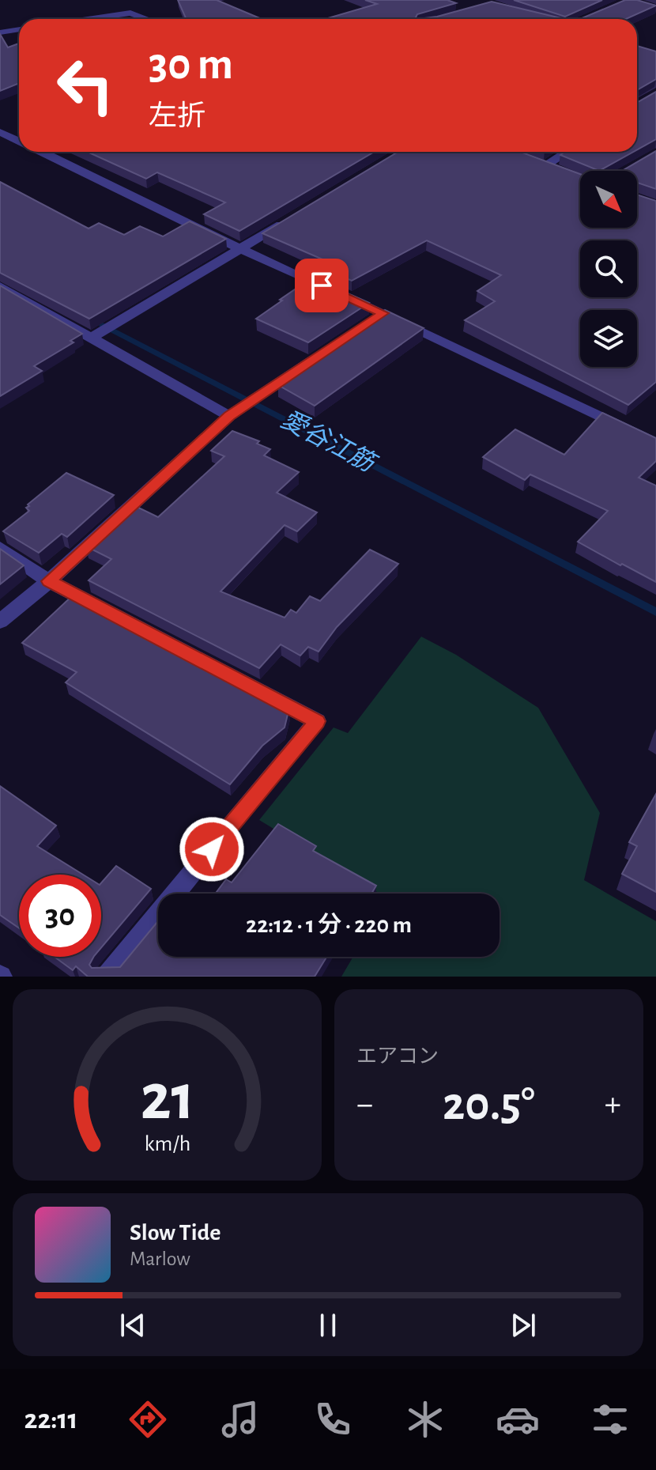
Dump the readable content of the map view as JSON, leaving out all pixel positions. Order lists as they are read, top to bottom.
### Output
{
  "water": ["愛谷江筋"],
  "north": "bottom right",
  "page": {
    "turn": ["30 m", "左折"],
    "limit": "30",
    "trip": "22:12 · 1 分 · 220 m",
    "tile": "エアコン",
    "heat": ["−", "20.5°", "+"],
    "song": ["Slow Tide", "Marlow"],
    "tabs": "22:11",
    "gauge": ["21", "km/h"]
  }
}
